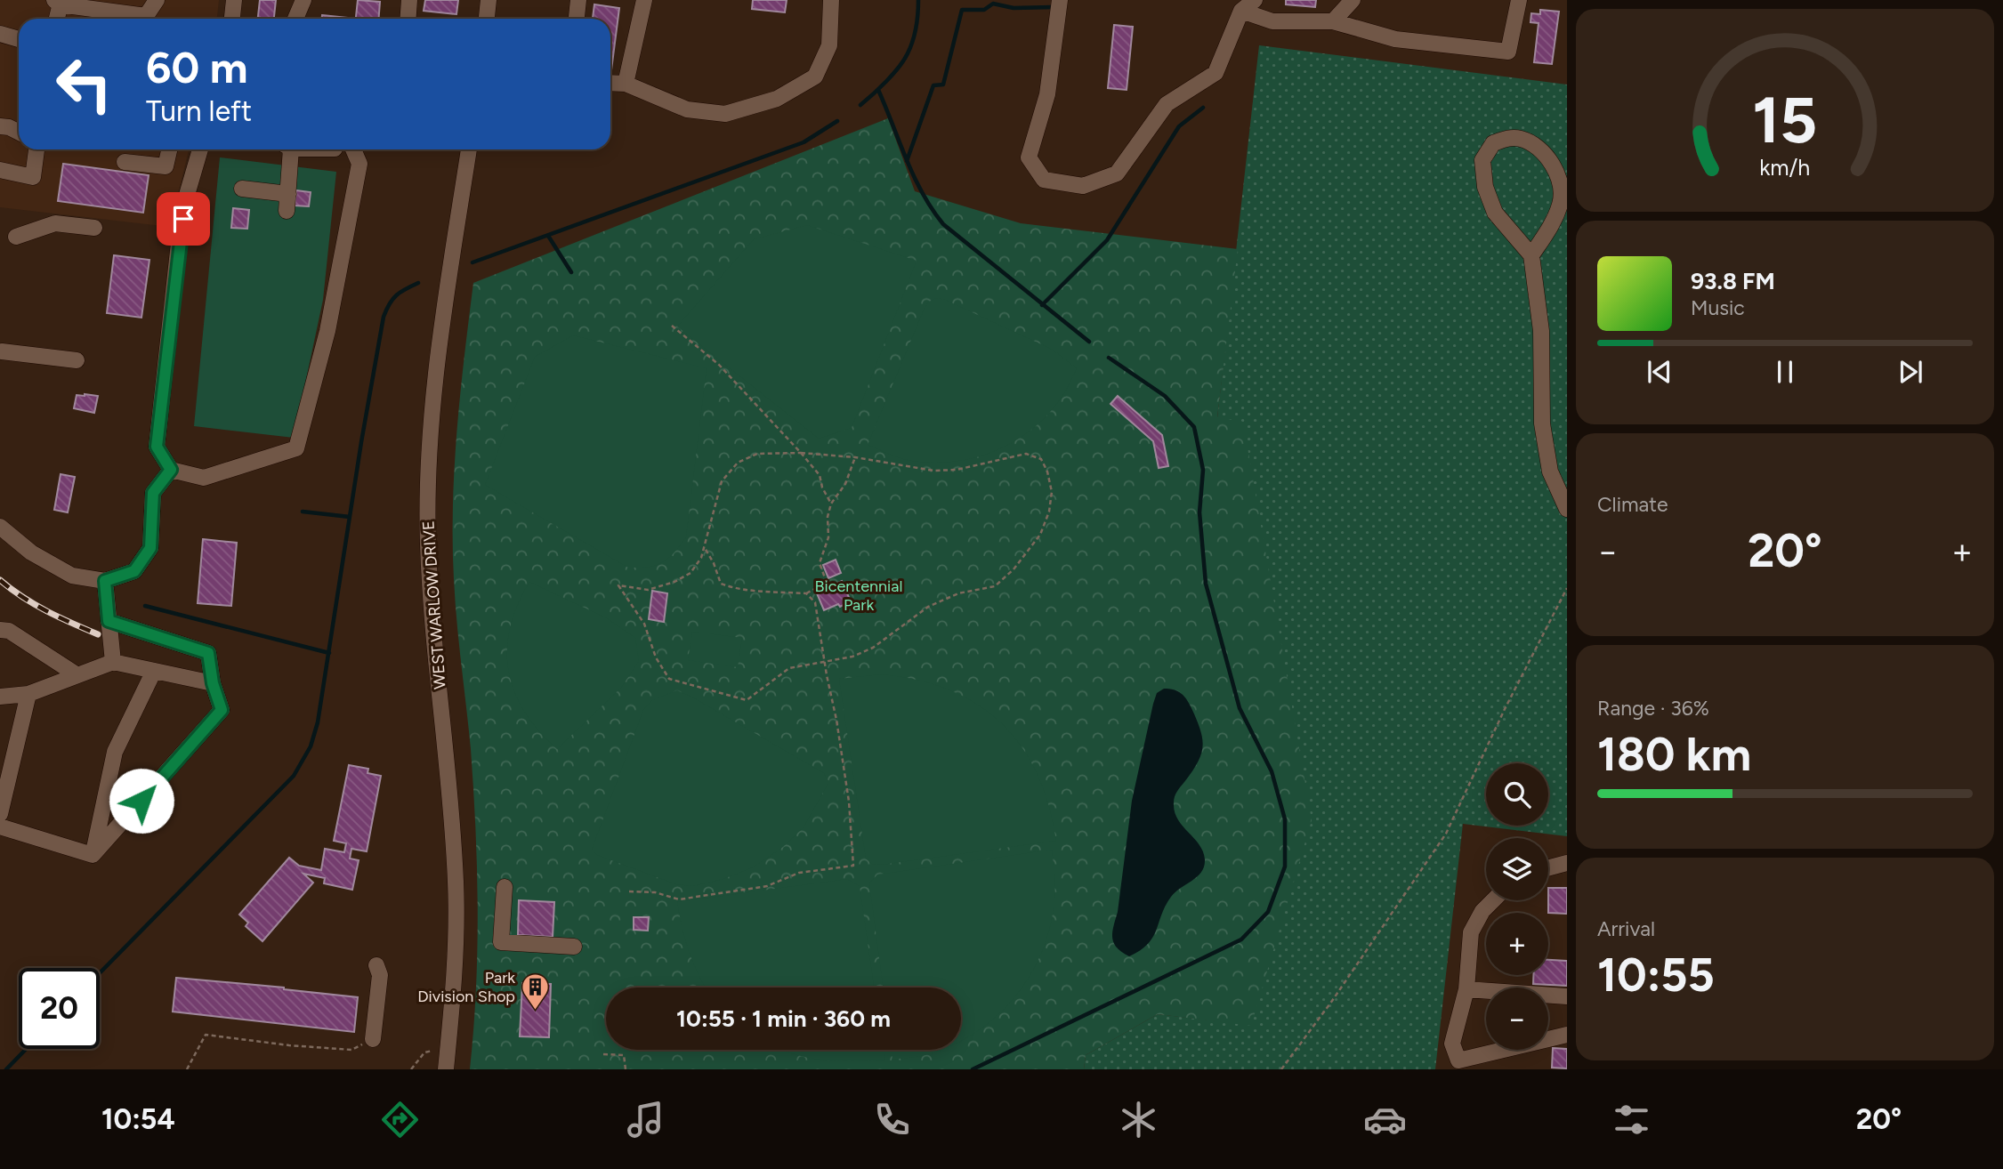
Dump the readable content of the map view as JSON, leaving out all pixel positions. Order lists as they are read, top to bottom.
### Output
{
  "streets": {
    "street": ["WEST WARLOW DRIVE"]
  },
  "parks": ["Bicentennial Park"],
  "places": {
    "building": ["Park Division Shop"]
  },
  "page": {
    "turn": ["60 m", "Turn left"],
    "song": ["93.8 FM", "Music"],
    "tile": [
      "Climate",
      ["Range · 36%", "180 km"],
      ["Arrival", "10:55"]
    ],
    "heat": ["−", "20°", "+"],
    "map_buttons": ["+", "−"],
    "limit": "20",
    "trip": "10:55 · 1 min · 360 m",
    "tabs": ["10:54", "20°"],
    "gauge": ["15", "km/h"]
  }
}
